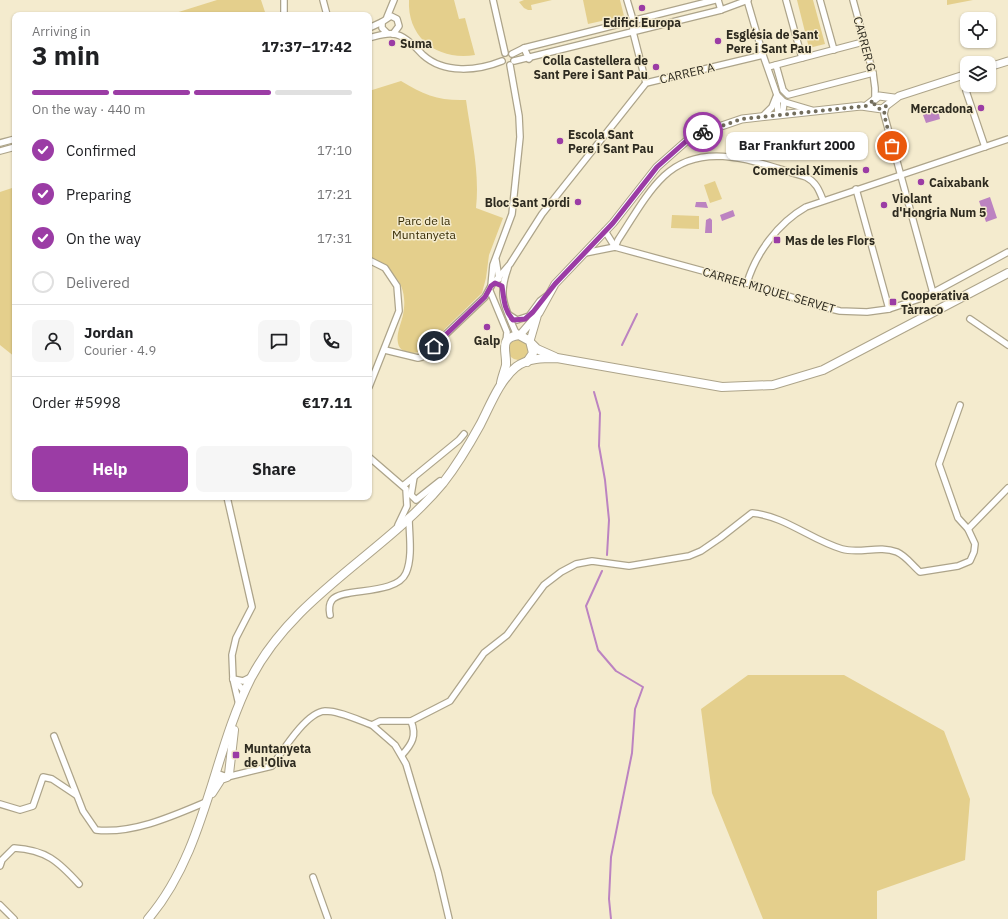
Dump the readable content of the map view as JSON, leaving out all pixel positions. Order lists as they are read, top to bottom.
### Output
{
  "streets": {
    "street": ["CARRER G", "CARRER A", "CARRER MIQUEL SERVET"]
  },
  "parks": ["Parc de la Muntanyeta"],
  "places": {
    "other": [
      "Edifici Europa",
      "Església de Sant Pere i Sant Pau",
      "Suma",
      "Colla Castellera de Sant Pere i Sant Pau",
      "Mercadona",
      "Escola Sant Pere i Sant Pau",
      "Bar Frankfurt 2000",
      "Comercial Ximenis",
      "Caixabank",
      "Bloc Sant Jordi",
      "Violant d'Hongria Num 5",
      "Galp"
    ],
    "transit": ["Mas de les Flors", "Cooperativa Tàrraco", "Muntanyeta de l'Oliva"]
  },
  "page": {
    "heading": ["3 min", "Arriving in", "17:37–17:42"],
    "panel": [
      "Jordan",
      "Courier · 4.9",
      "Order #5998",
      "€17.11"
    ],
    "bar": "On the way · 440 m",
    "list": [
      ["Confirmed", "17:10"],
      ["Preparing", "17:21"],
      ["On the way", "17:31"],
      "Delivered"
    ],
    "bubble": "Bar Frankfurt 2000",
    "buttons": ["Help", "Share"]
  }
}
